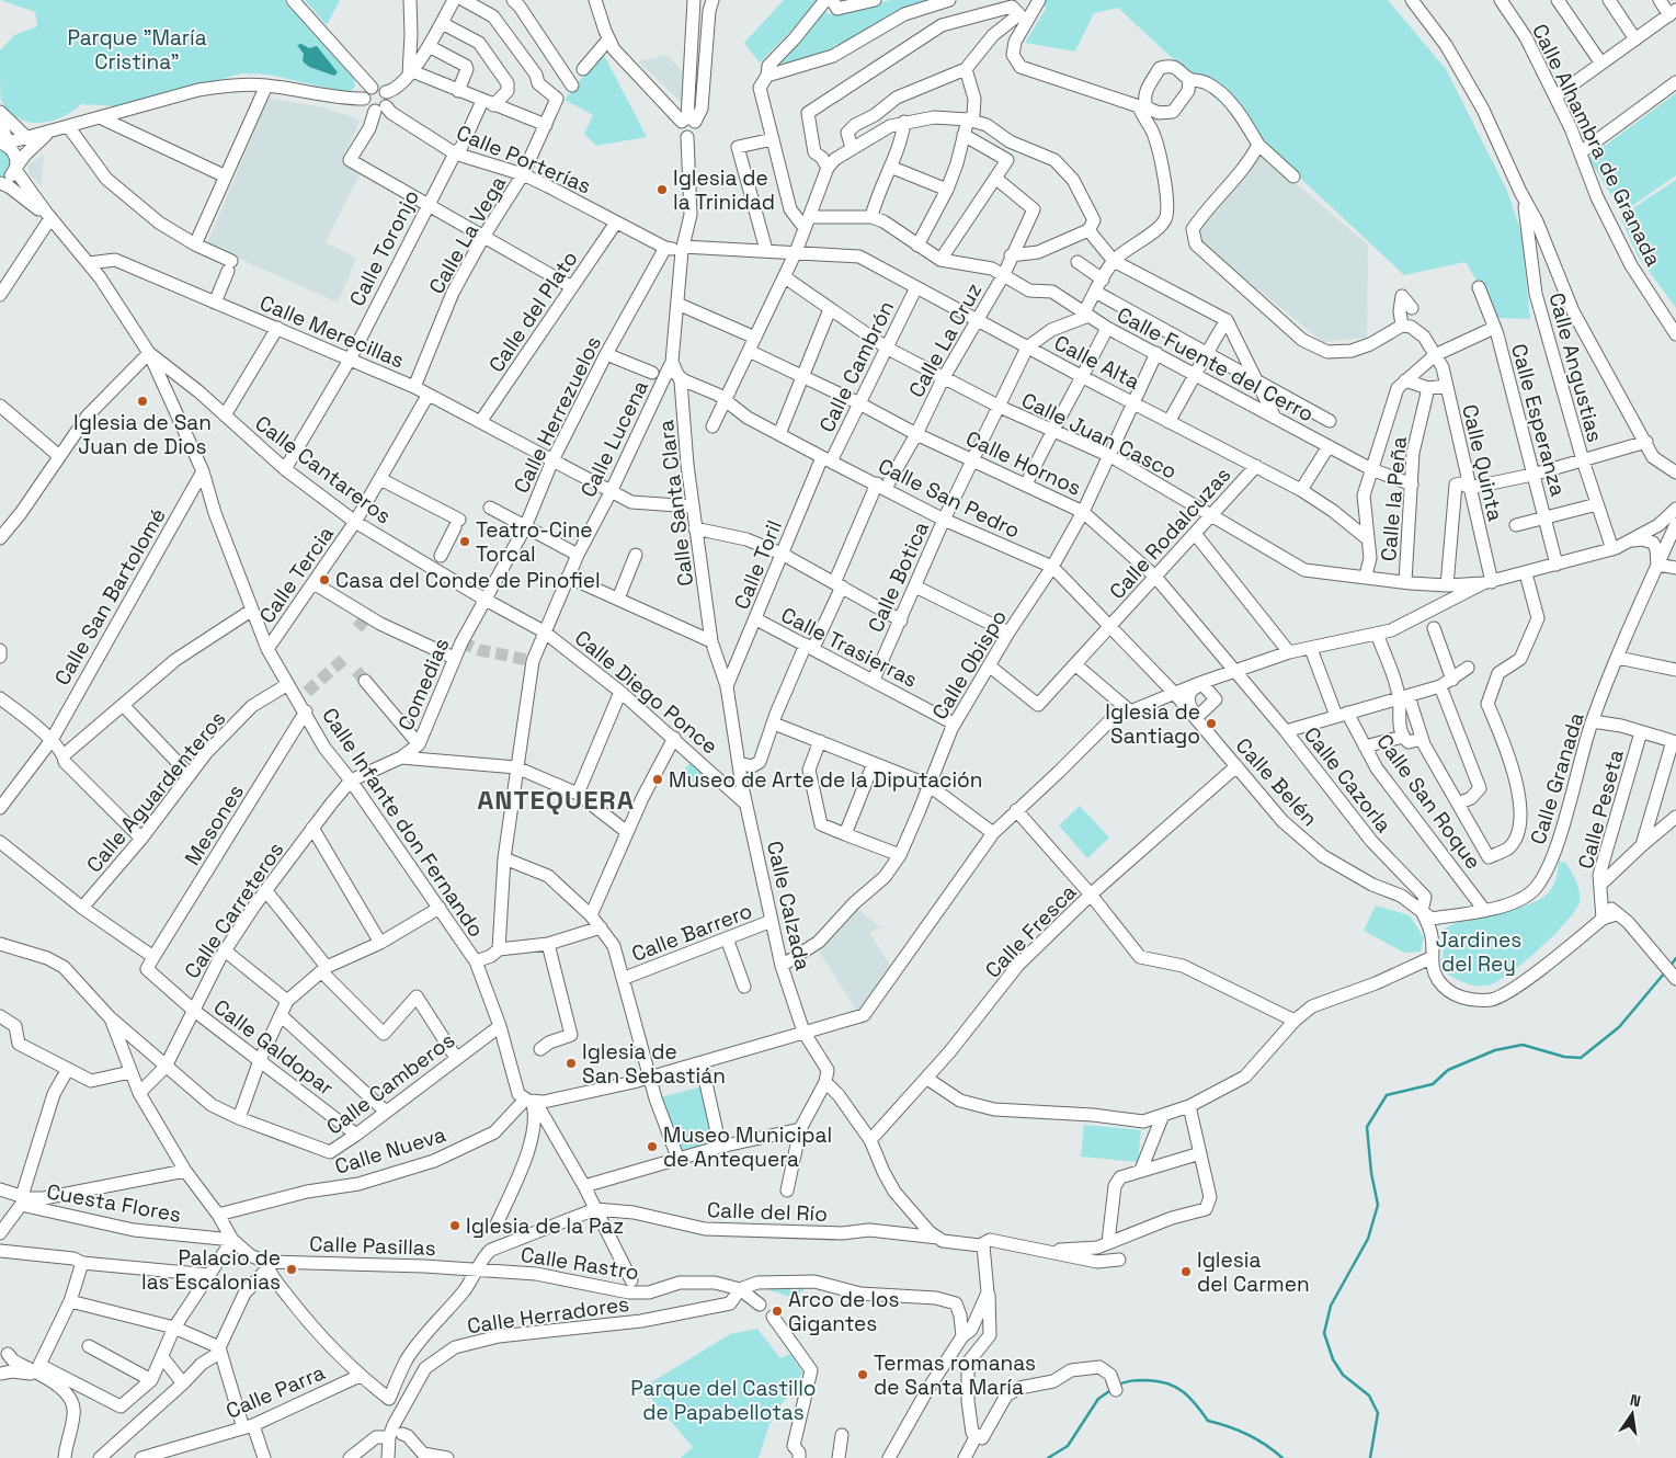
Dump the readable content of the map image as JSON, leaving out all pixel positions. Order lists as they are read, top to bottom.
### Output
{
  "streets": {
    "street": [
      "Calle Alhambra de Granada",
      "Calle Porterías",
      "Calle La Vega",
      "Calle Toronjo",
      "Calle del Plato",
      "Calle Merecillas",
      "Calle La Cruz",
      "Calle Alta",
      "Calle Fuente del Cerro",
      "Calle Cambrón",
      "Calle Angustias",
      "Calle Herrezuelos",
      "Calle Esperanza",
      "Calle Juan Casco",
      "Calle Lucena",
      "Calle Hornos",
      "Calle Quinta",
      "Calle Cantareros",
      "Calle San Pedro",
      "Calle la Peña",
      "Calle Santa Clara",
      "Calle Rodalcuzas",
      "Calle Toril",
      "Calle Tercia",
      "Calle Botica",
      "Calle San Bartolomé",
      "Calle Trasierras",
      "Calle Obispo",
      "Comedias",
      "Calle Diego Ponce",
      "Calle Granada",
      "Calle Cazorla",
      "Calle Belén",
      "Calle Aguardenteros",
      "Calle San Roque",
      "Calle Peseta",
      "Calle Infante don Fernando",
      "Mesones",
      "Calle Calzada",
      "Calle Carreteros",
      "Calle Fresca",
      "Calle Barrero",
      "Calle Galdopar",
      "Calle Camberos",
      "Calle Nueva",
      "Cuesta Flores",
      "Calle del Río",
      "Calle Pasillas",
      "Calle Rastro",
      "Calle Herradores",
      "Calle Parra"
    ]
  },
  "crossings": [
    ["Calle Porterías", "Calle La Vega"],
    ["Calle Porterías", "Calle Toronjo"],
    ["Calle Porterías", "Calle del Plato"],
    ["Calle Porterías", "Calle Alta"],
    ["Calle Porterías", "Calle Herrezuelos"],
    ["Calle La Vega", "Calle Merecillas"],
    ["Calle Toronjo", "Calle Merecillas"],
    ["Calle Toronjo", "Calle Cantareros"],
    ["Calle del Plato", "Calle Merecillas"],
    ["Calle Merecillas", "Calle Herrezuelos"],
    ["Calle Merecillas", "Calle Lucena"],
    ["Calle Merecillas", "Calle Santa Clara"],
    ["Calle Merecillas", "Calle Tercia"],
    ["Calle La Cruz", "Calle Alta"],
    ["Calle La Cruz", "Calle Fuente del Cerro"],
    ["Calle La Cruz", "Calle Juan Casco"],
    ["Calle La Cruz", "Calle Hornos"],
    ["Calle La Cruz", "Calle San Pedro"],
    ["Calle La Cruz", "Calle Trasierras"],
    ["Calle La Cruz", "Calle Diego Ponce"],
    ["Calle La Cruz", "Calle Calzada"],
    ["Calle Alta", "Calle Cambrón"],
    ["Calle Alta", "Calle Rodalcuzas"],
    ["Calle Alta", "Calle Botica"],
    ["Calle Alta", "Calle Obispo"],
    ["Calle Fuente del Cerro", "Calle la Peña"],
    ["Calle Fuente del Cerro", "Calle Obispo"],
    ["Calle Cambrón", "Calle Juan Casco"],
    ["Calle Cambrón", "Calle Hornos"],
    ["Calle Cambrón", "Calle San Pedro"],
    ["Calle Cambrón", "Calle Toril"],
    ["Calle Herrezuelos", "Calle Cantareros"],
    ["Calle Herrezuelos", "Comedias"],
    ["Calle Juan Casco", "Calle Quinta"],
    ["Calle Juan Casco", "Calle la Peña"],
    ["Calle Juan Casco", "Calle Rodalcuzas"],
    ["Calle Juan Casco", "Calle Botica"],
    ["Calle Juan Casco", "Calle Obispo"],
    ["Calle Lucena", "Calle Cantareros"],
    ["Calle Lucena", "Calle San Pedro"],
    ["Calle Lucena", "Calle Santa Clara"],
    ["Calle Lucena", "Calle Diego Ponce"],
    ["Calle Hornos", "Calle Rodalcuzas"],
    ["Calle Hornos", "Calle Botica"],
    ["Calle Hornos", "Calle Obispo"],
    ["Calle Hornos", "Calle Cazorla"],
    ["Calle Cantareros", "Calle Tercia"],
    ["Calle Cantareros", "Comedias"],
    ["Calle Cantareros", "Calle Diego Ponce"],
    ["Calle Cantareros", "Calle Infante don Fernando"],
    ["Calle San Pedro", "Calle Santa Clara"],
    ["Calle San Pedro", "Calle Rodalcuzas"],
    ["Calle San Pedro", "Calle Toril"],
    ["Calle San Pedro", "Calle Botica"],
    ["Calle San Pedro", "Calle Obispo"],
    ["Calle San Pedro", "Calle Belén"],
    ["Calle Santa Clara", "Calle Toril"],
    ["Calle Santa Clara", "Calle Calzada"],
    ["Calle Rodalcuzas", "Calle Obispo"],
    ["Calle Toril", "Calle Trasierras"],
    ["Calle Toril", "Calle Calzada"],
    ["Calle Tercia", "Calle Infante don Fernando"],
    ["Calle Botica", "Calle Trasierras"],
    ["Calle San Bartolomé", "Calle Infante don Fernando"],
    ["Calle Trasierras", "Calle Obispo"],
    ["Calle Obispo", "Calle Calzada"],
    ["Comedias", "Calle Infante don Fernando"],
    ["Comedias", "Calle Carreteros"],
    ["Calle Diego Ponce", "Calle Calzada"],
    ["Calle Granada", "Calle Cazorla"],
    ["Calle Granada", "Calle Belén"],
    ["Calle Granada", "Calle San Roque"],
    ["Calle Cazorla", "Calle Belén"],
    ["Calle Belén", "Calle Fresca"],
    ["Calle Aguardenteros", "Calle Infante don Fernando"],
    ["Calle Infante don Fernando", "Mesones"],
    ["Calle Infante don Fernando", "Calle Carreteros"],
    ["Calle Infante don Fernando", "Calle Camberos"],
    ["Calle Infante don Fernando", "Calle Nueva"],
    ["Calle Infante don Fernando", "Calle del Río"],
    ["Mesones", "Calle Galdopar"],
    ["Calle Calzada", "Calle Barrero"],
    ["Calle Carreteros", "Calle Galdopar"],
    ["Calle Carreteros", "Calle Camberos"],
    ["Calle Galdopar", "Calle Camberos"],
    ["Calle Pasillas", "Calle Rastro"],
    ["Calle Rastro", "Calle Herradores"]
  ],
  "districts": ["ANTEQUERA"],
  "parks": ["Parque \"María Cristina\"", "Jardines del Rey", "Parque del Castillo de Papabellotas"],
  "places": [
    "Iglesia de la Trinidad",
    "Iglesia de San Juan de Dios",
    "Teatro-Cine Torcal",
    "Casa del Conde de Pinofiel",
    "Iglesia de Santiago",
    "Museo de Arte de la Diputación",
    "Iglesia de San Sebastián",
    "Museo Municipal de Antequera",
    "Iglesia de la Paz",
    "Palacio de las Escalonias",
    "Iglesia del Carmen",
    "Arco de los Gigantes",
    "Termas romanas de Santa María"
  ],
  "north": "top"
}
